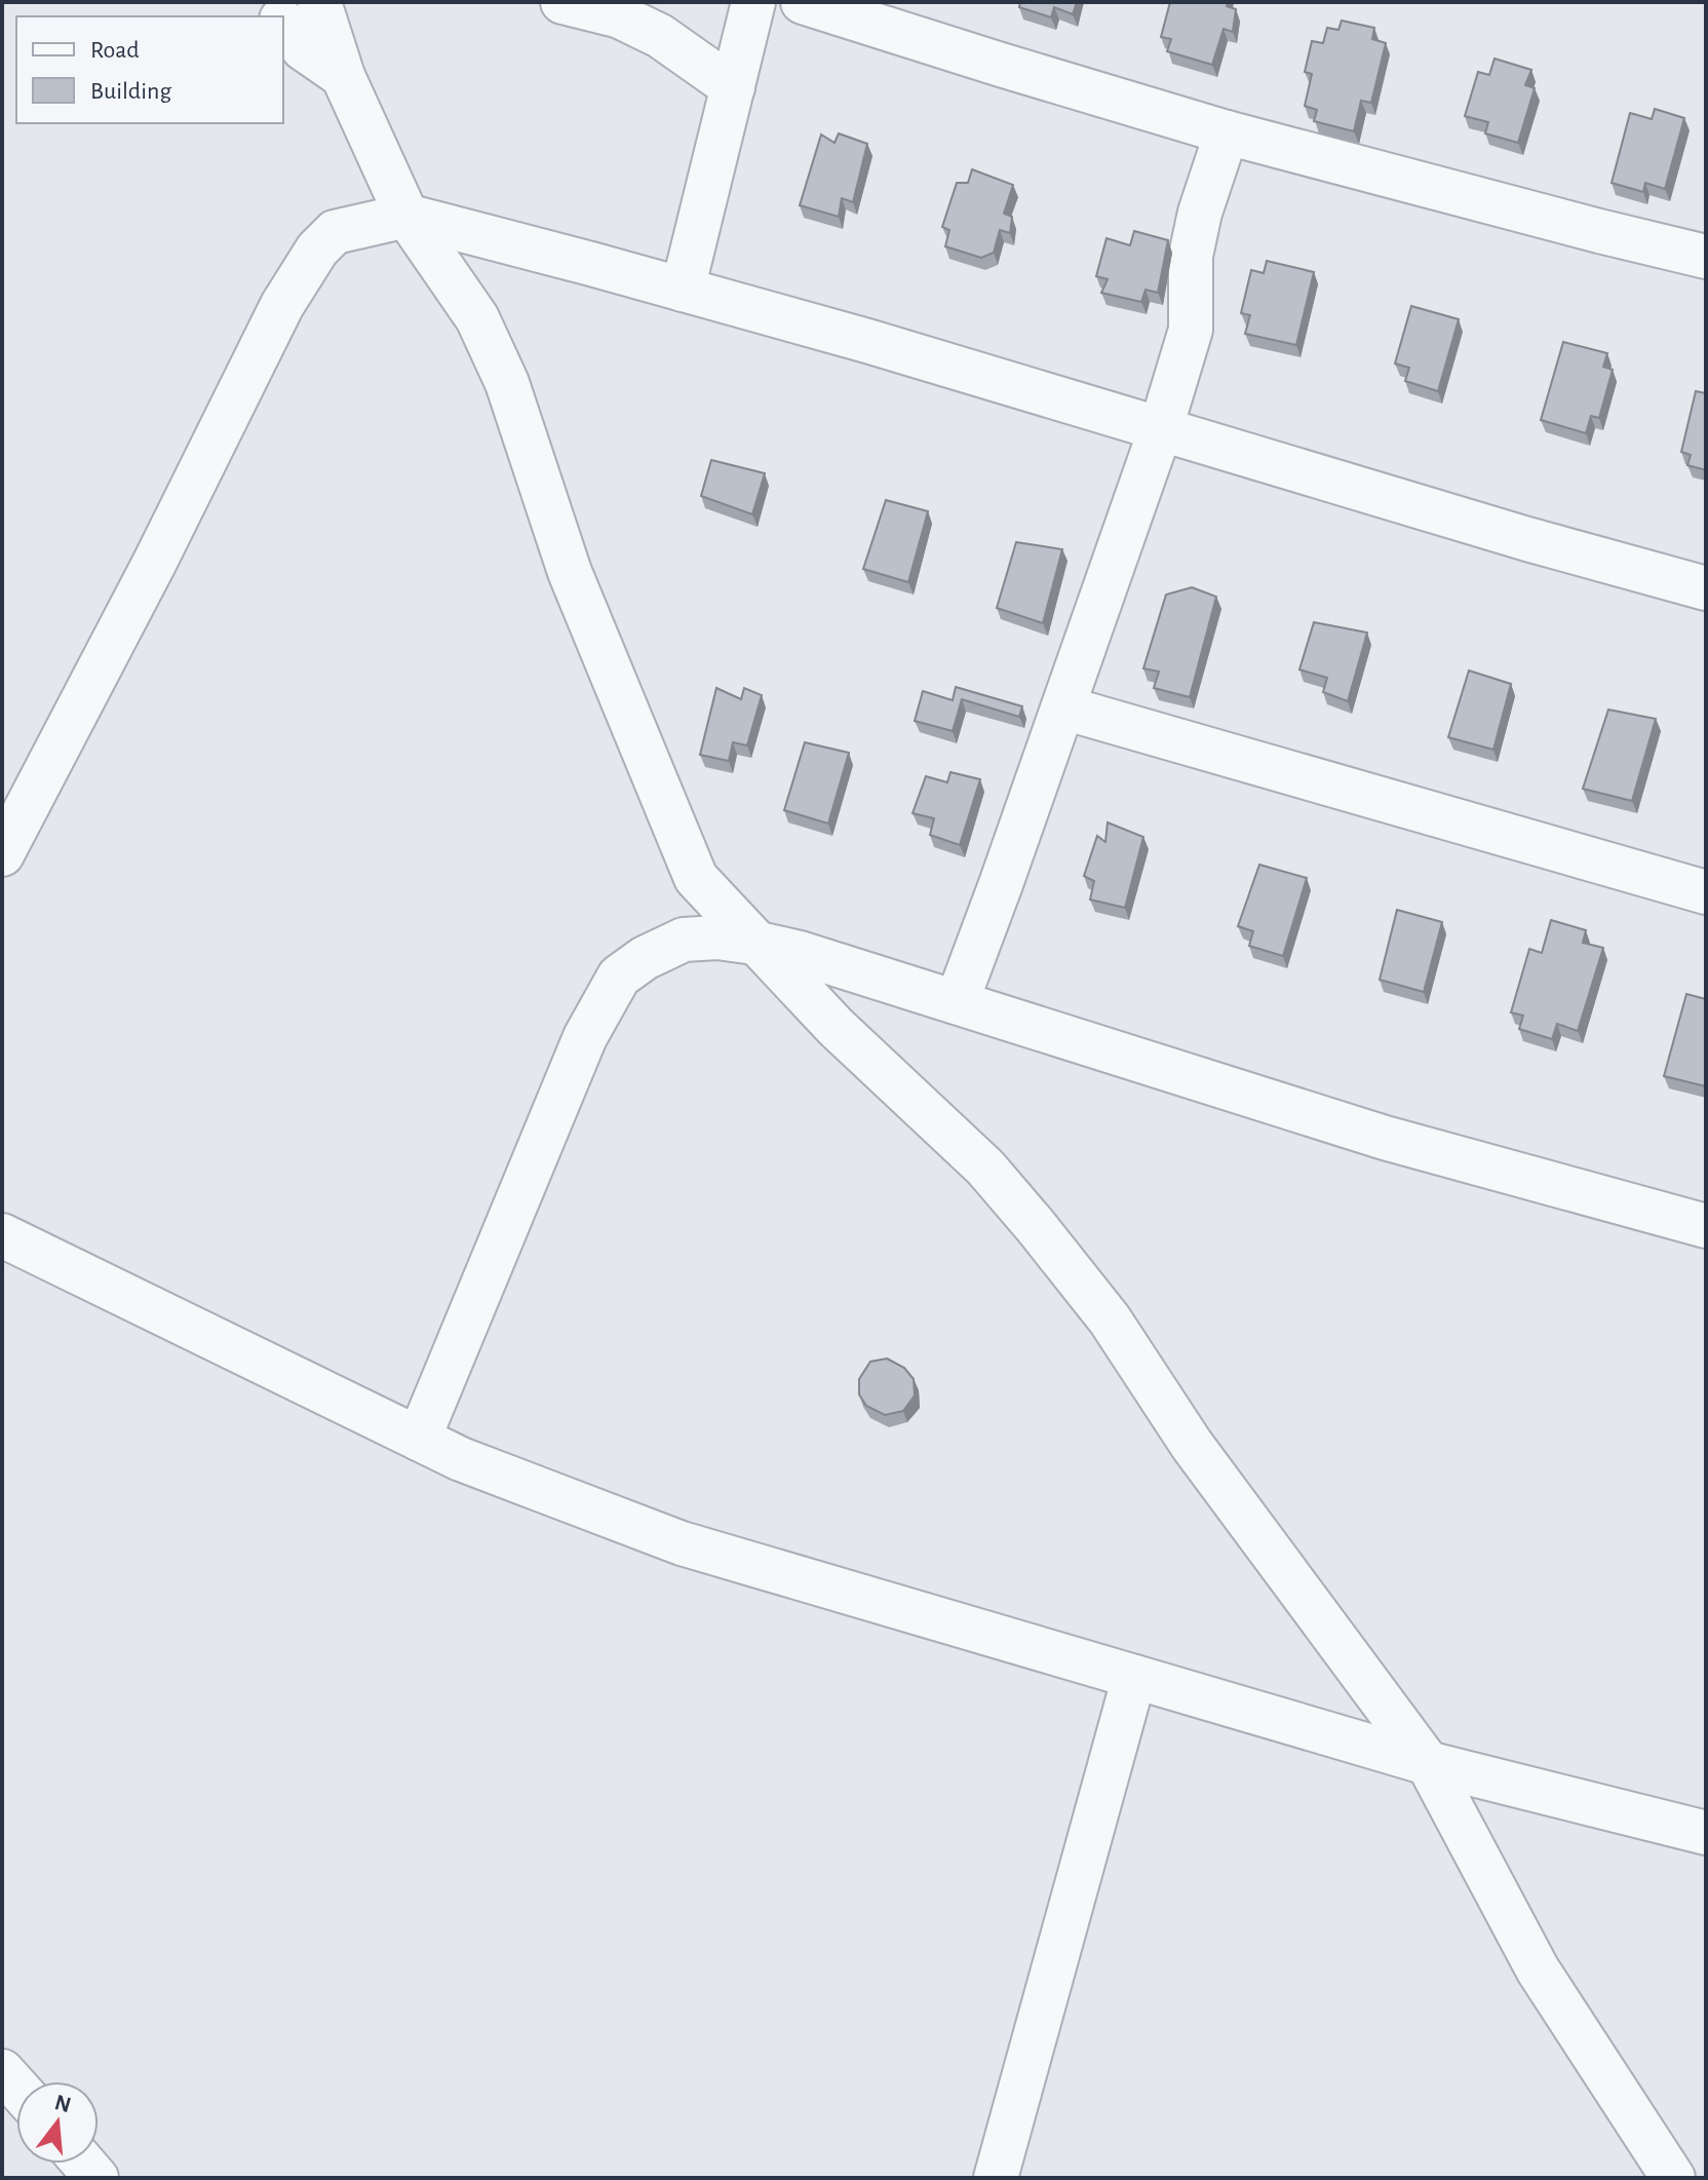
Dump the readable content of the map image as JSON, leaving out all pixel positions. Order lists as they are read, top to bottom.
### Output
{
  "legend": ["Road", "Building"],
  "north": "top"
}
